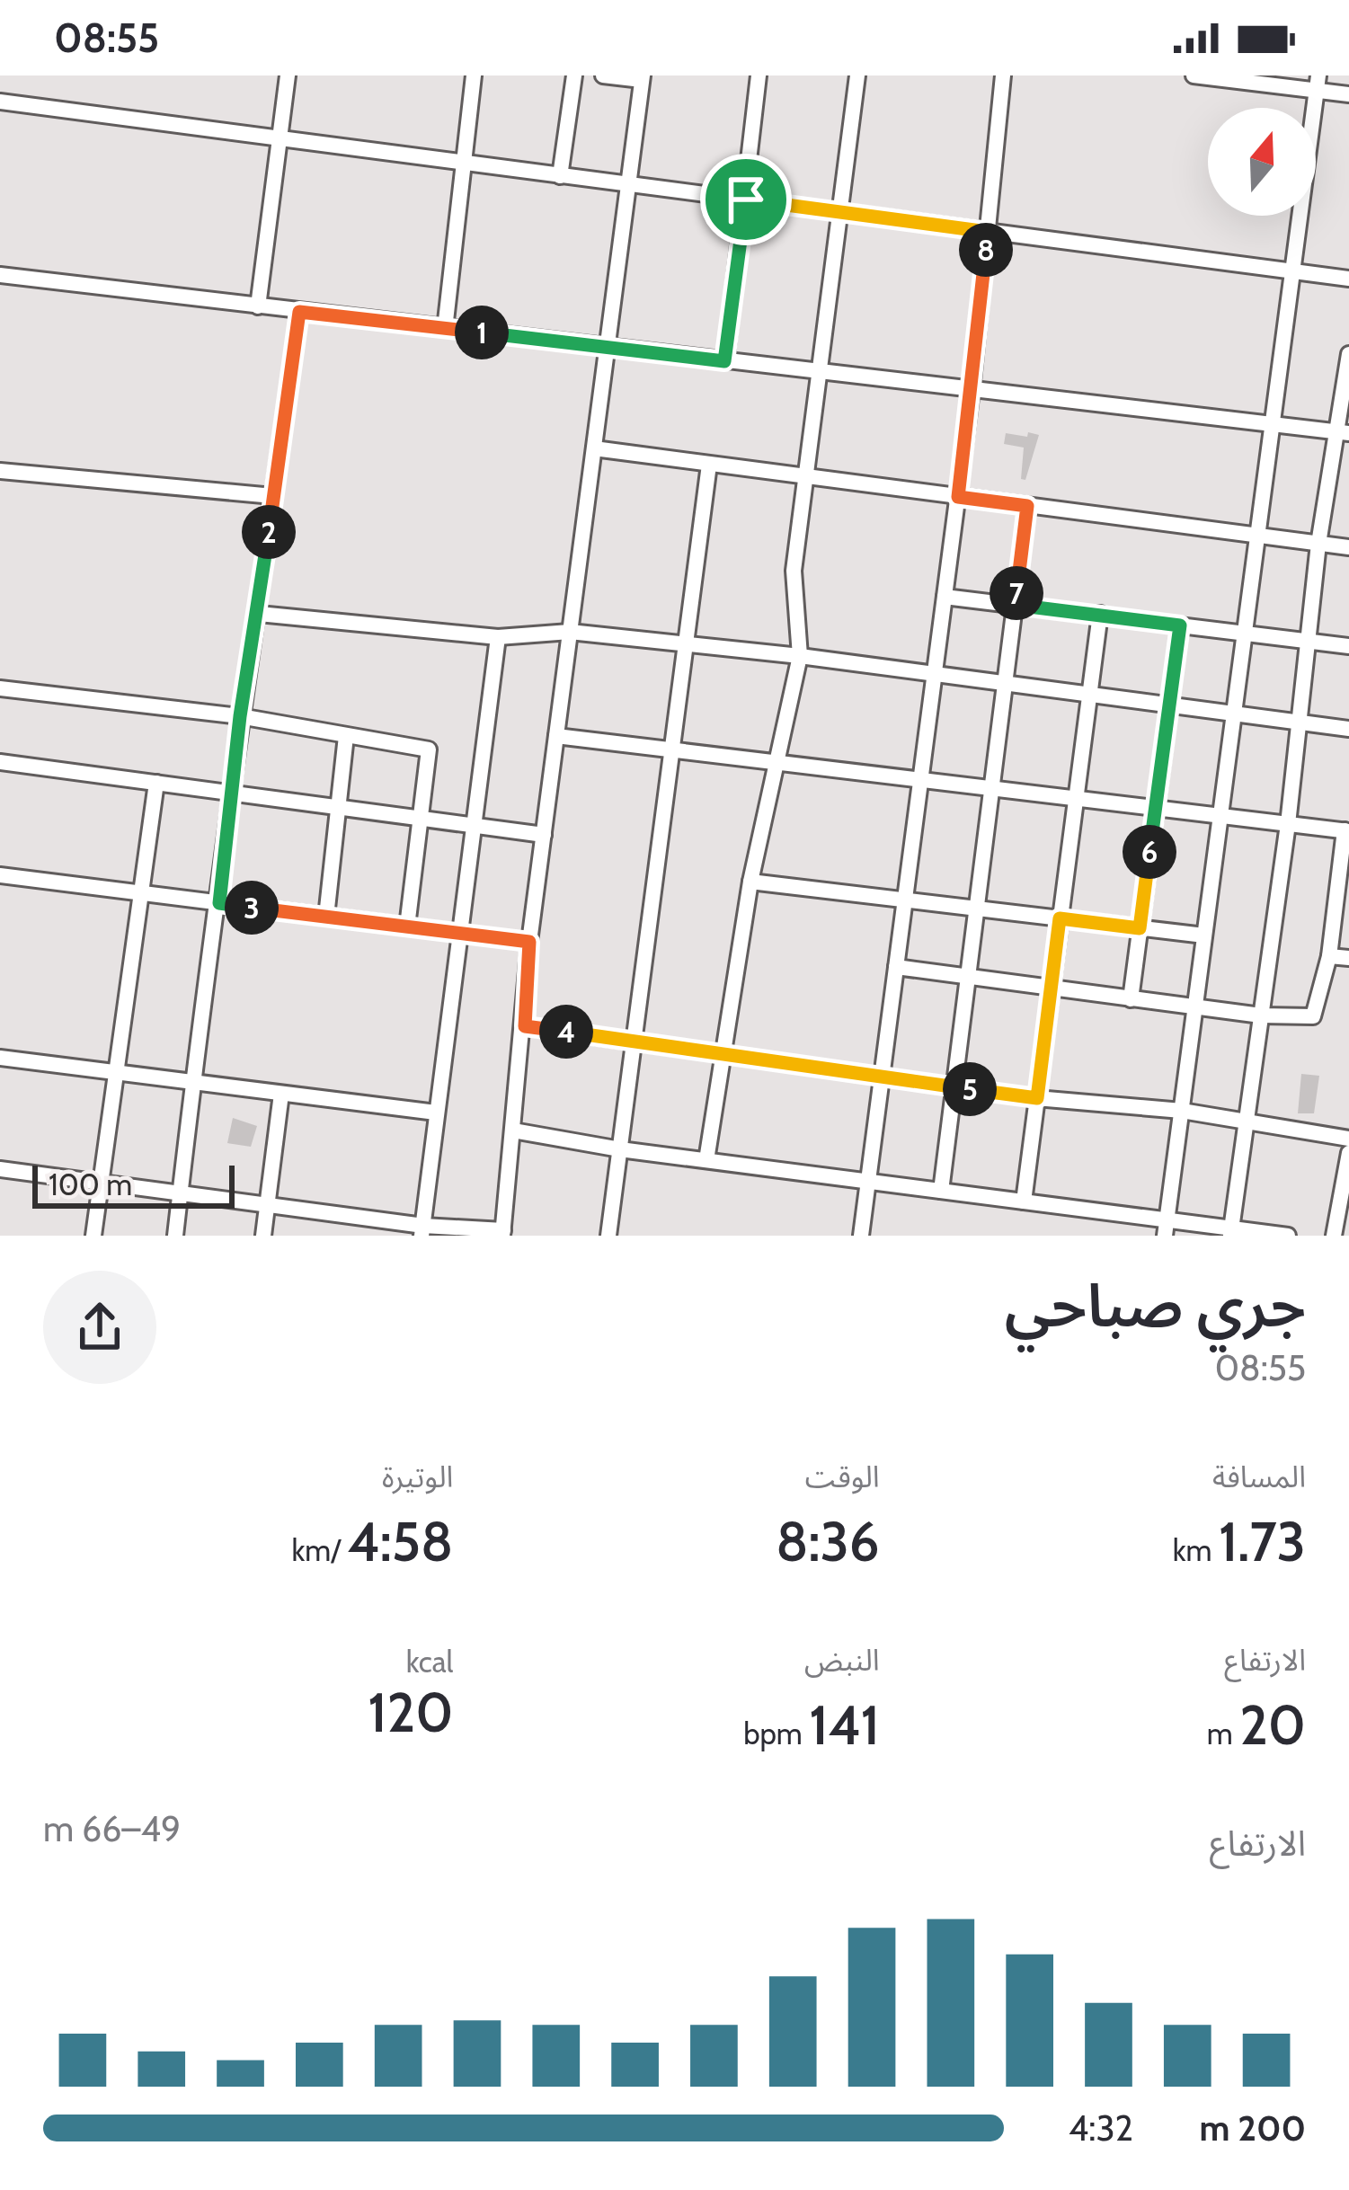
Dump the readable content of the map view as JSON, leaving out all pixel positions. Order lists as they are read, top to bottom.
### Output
{
  "scale_bar": "100 m",
  "north": "top",
  "page": {
    "status": "08:55",
    "pins": [
      "8",
      "1",
      "2",
      "7",
      "6",
      "3",
      "4",
      "5"
    ],
    "scale": "100 m",
    "heading": ["جري صباحي", "08:55"],
    "stats": [
      ["المسافة", "1.73 km"],
      ["الوقت", "8:36"],
      ["الوتيرة", "4:58 /km"],
      ["الارتفاع", "20 m"],
      ["النبض", "141 bpm"],
      ["kcal", "120"]
    ],
    "chart": ["الارتفاع", "49–66 m"],
    "list": [
      {
        "name": "200 m",
        "note": "4:32"
      }
    ]
  }
}
